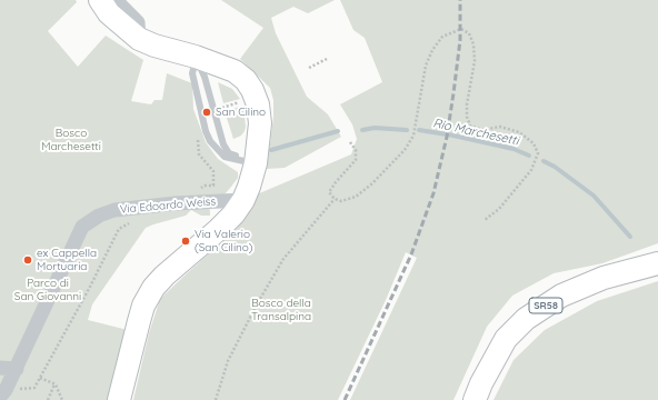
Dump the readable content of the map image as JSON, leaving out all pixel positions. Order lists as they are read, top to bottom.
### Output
{
  "streets": {
    "main road": ["SR58"],
    "street": ["Via Edoardo Weiss"]
  },
  "water": ["Rio Marchesetti"],
  "parks": ["Bosco Marchesetti", "Parco di San Giovanni", "Bosco della Transalpina"],
  "places": ["San Cilino", "Via Valerio (San Cilino)", "ex Cappella Mortuaria"]
}
